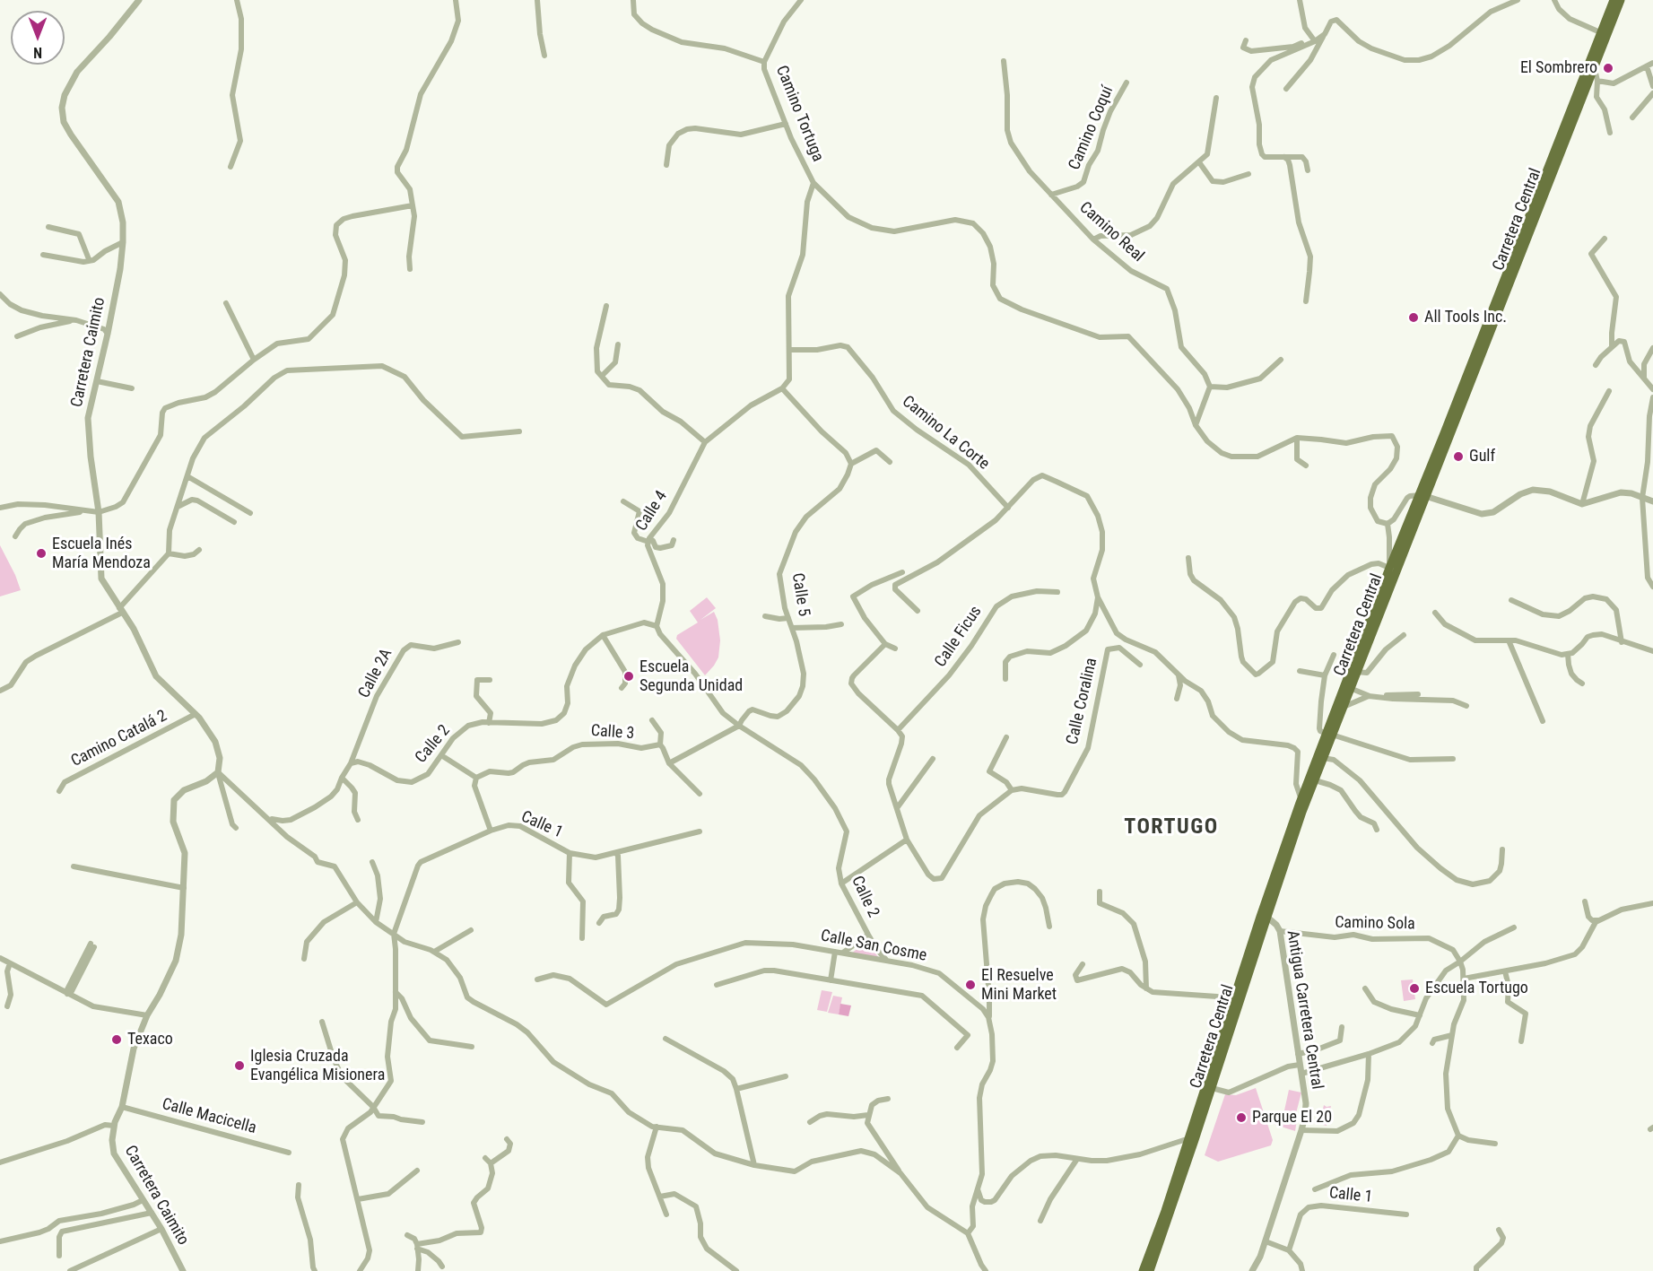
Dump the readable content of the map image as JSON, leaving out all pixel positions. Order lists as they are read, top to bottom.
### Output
{
  "streets": {
    "highway": ["Carretera Central"],
    "street": [
      "Camino Tortuga",
      "Camino Coquí",
      "Camino Real",
      "Carretera Caimito",
      "Camino La Corte",
      "Calle 4",
      "Calle 5",
      "Calle Ficus",
      "Calle 2A",
      "Calle Coralina",
      "Calle 3",
      "Camino Catalá 2",
      "Calle 2",
      "Calle 1",
      "Camino Sola",
      "Calle San Cosme",
      "Antigua Carretera Central",
      "Calle Macicella"
    ]
  },
  "crossings": [
    ["Camino Coquí", "Camino Real"],
    ["Carretera Central", "Antigua Carretera Central"],
    ["Carretera Caimito", "Camino Catalá 2"],
    ["Carretera Caimito", "Calle Macicella"],
    ["Calle 4", "Calle 2"],
    ["Calle 5", "Calle 2"],
    ["Calle 2A", "Calle 2"],
    ["Calle 2", "Calle San Cosme"],
    ["Camino Sola", "Antigua Carretera Central"]
  ],
  "districts": ["TORTUGO"],
  "places": [
    "El Sombrero",
    "All Tools Inc.",
    "Gulf",
    "Escuela Inés María Mendoza",
    "Escuela Segunda Unidad",
    "El Resuelve Mini Market",
    "Escuela Tortugo",
    "Texaco",
    "Iglesia Cruzada Evangélica Misionera",
    "Parque El 20"
  ],
  "north": "bottom"
}
